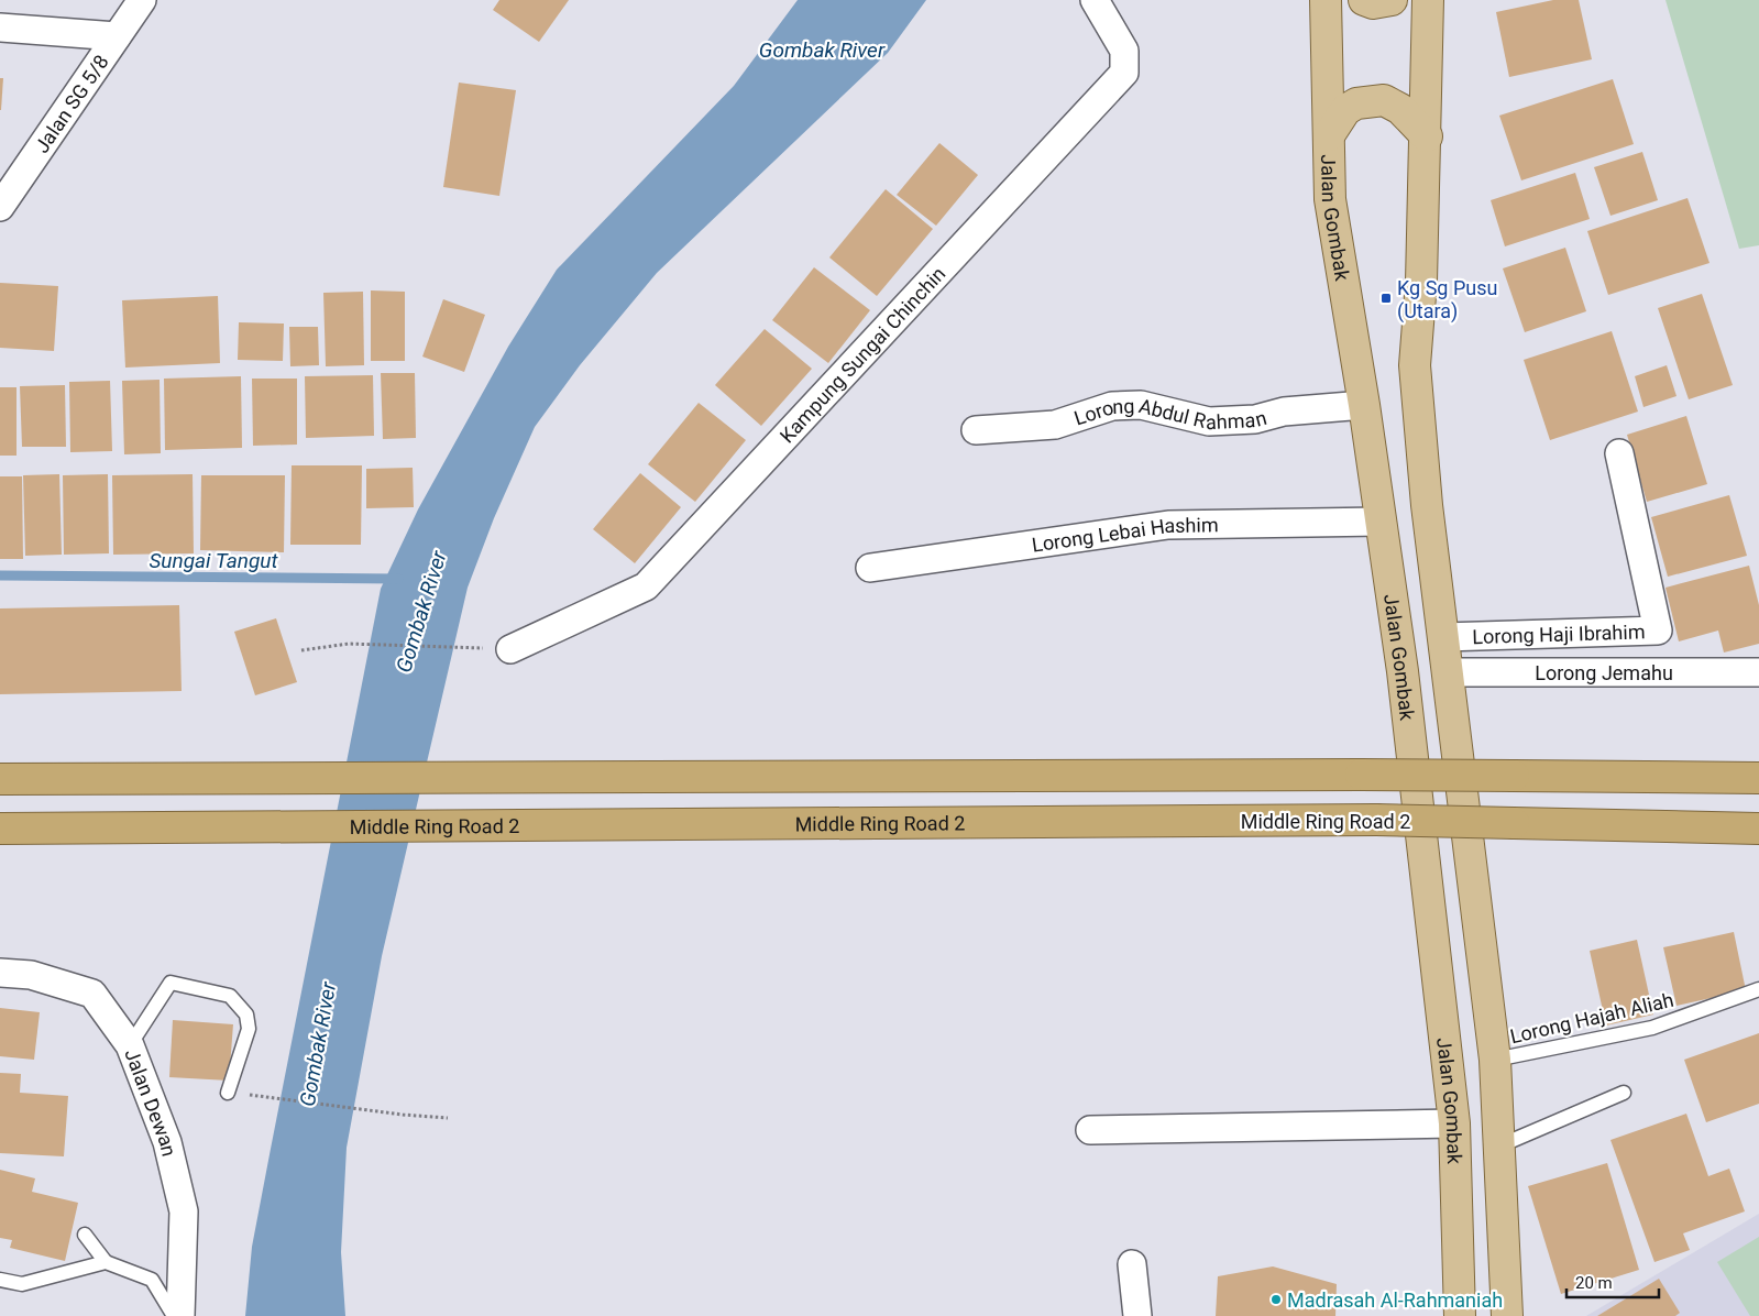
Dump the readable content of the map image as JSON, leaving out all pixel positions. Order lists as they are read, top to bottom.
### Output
{
  "streets": {
    "highway": ["Middle Ring Road 2"],
    "main road": ["Jalan Gombak"],
    "street": [
      "Jalan SG 5/8",
      "Kampung Sungai Chinchin",
      "Lorong Abdul Rahman",
      "Lorong Lebai Hashim",
      "Lorong Haji Ibrahim",
      "Lorong Jemahu",
      "Jalan Dewan"
    ],
    "lane": ["Lorong Hajah Aliah"]
  },
  "crossings": [
    ["Jalan Gombak", "Lorong Abdul Rahman"],
    ["Jalan Gombak", "Lorong Lebai Hashim"]
  ],
  "water": ["Gombak River", "Sungai Tangut"],
  "places": {
    "transit": ["Kg Sg Pusu (Utara)"],
    "other": ["Madrasah Al-Rahmaniah"]
  },
  "scale_bar": "20 m"
}
